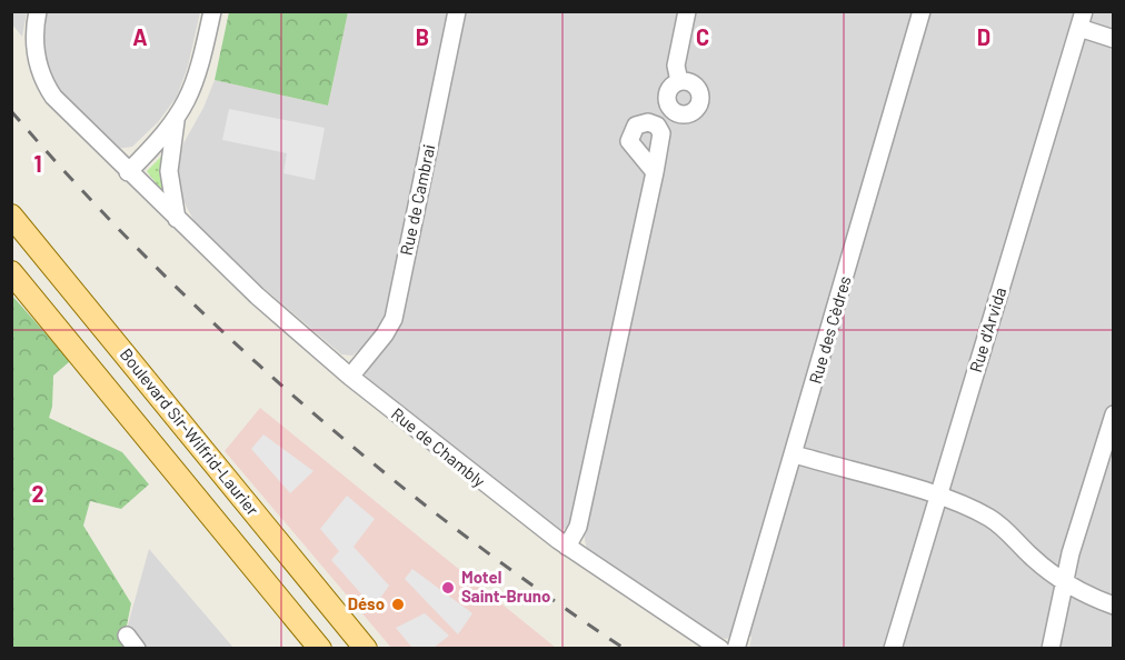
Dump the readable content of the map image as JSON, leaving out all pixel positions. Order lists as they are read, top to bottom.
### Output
{
  "streets": {
    "main road": ["Boulevard Sir-Wilfrid-Laurier"],
    "street": [
      "Rue de Cambrai",
      "Rue des Cèdres",
      "Rue d'Arvida",
      "Rue de Chambly"
    ]
  },
  "crossings": [
    ["Rue de Cambrai", "Rue de Chambly"]
  ],
  "places": ["Motel Saint-Bruno", "Déso"],
  "grid": {
    "columns": [
      "A",
      "B",
      "C",
      "D"
    ],
    "rows": ["1", "2"]
  }
}
